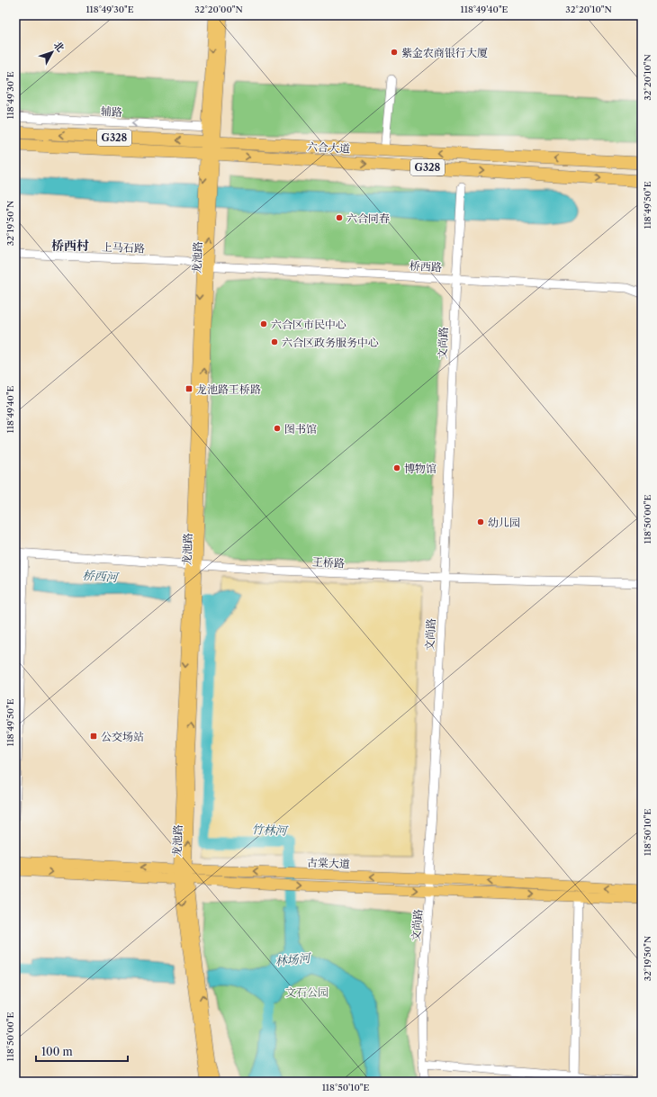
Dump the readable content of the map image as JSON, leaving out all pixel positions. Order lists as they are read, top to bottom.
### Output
{
  "streets": {
    "highway": ["G328", "六合大道"],
    "main road": ["龙池路", "古棠大道"],
    "street": [
      "辅路",
      "上马石路",
      "桥西路",
      "文尚路",
      "王桥路"
    ]
  },
  "crossings": [
    ["辅路", "龙池路"],
    ["六合大道", "龙池路"],
    ["上马石路", "龙池路"],
    ["上马石路", "桥西路"],
    ["龙池路", "桥西路"],
    ["龙池路", "王桥路"],
    ["龙池路", "古棠大道"],
    ["桥西路", "文尚路"],
    ["文尚路", "王桥路"],
    ["文尚路", "古棠大道"]
  ],
  "one_way": ["辅路"],
  "districts": ["桥西村"],
  "water": ["桥西河", "竹林河", "林场河"],
  "parks": ["文石公园"],
  "places": {
    "other": [
      "紫金农商银行大厦",
      "六合同春",
      "六合区市民中心",
      "六合区政务服务中心",
      "图书馆",
      "博物馆",
      "幼儿园"
    ],
    "transit": ["龙池路王桥路", "公交场站"]
  },
  "scale_bar": "100 m",
  "north": "top right",
  "coordinates": [
    "118°49'30\"E",
    "32°20'00\"N",
    "118°49'40\"E",
    "32°20'10\"N",
    "118°49'50\"E",
    "32°19'50\"N",
    "118°50'00\"E",
    "118°50'10\"E"
  ]
}
